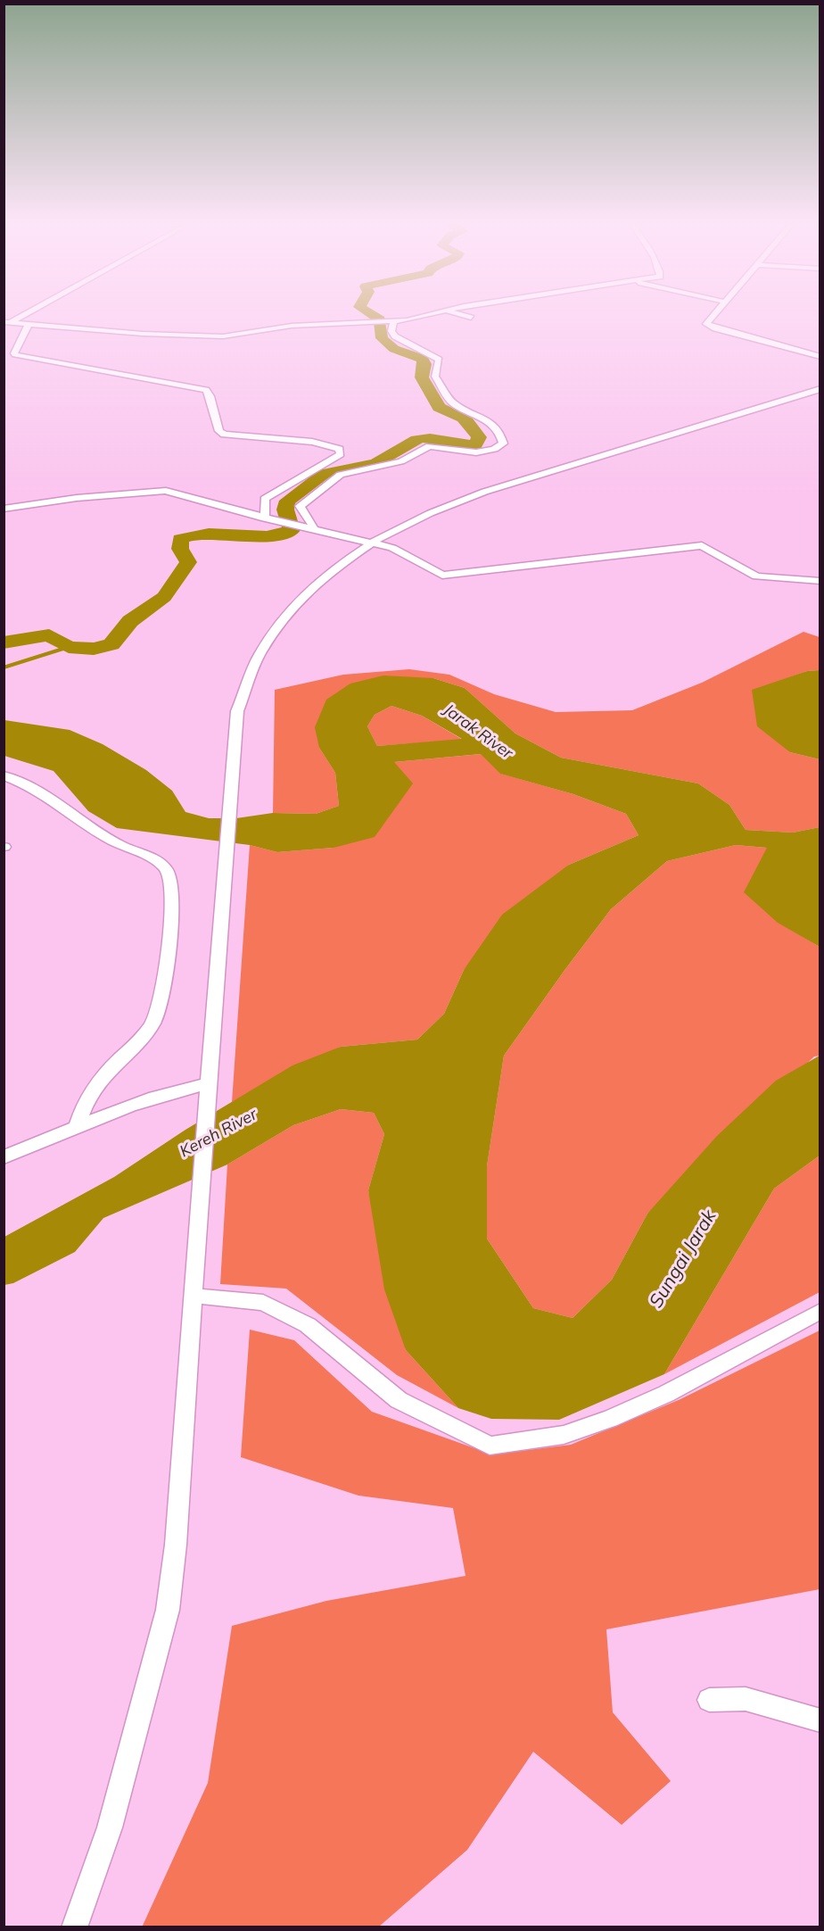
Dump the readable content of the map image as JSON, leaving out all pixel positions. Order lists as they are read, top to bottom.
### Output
{
  "water": ["Jarak River", "Kereh River", "Sungai Jarak"]
}
